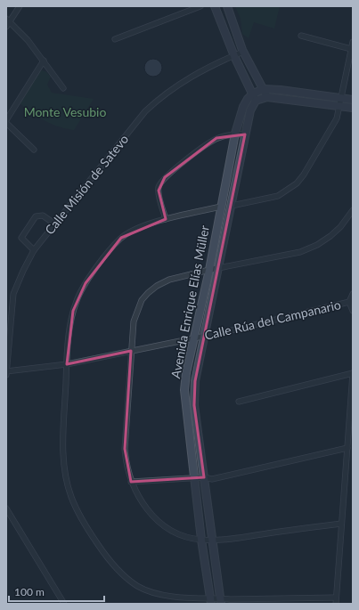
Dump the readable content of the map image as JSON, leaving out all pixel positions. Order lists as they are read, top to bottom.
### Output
{
  "streets": {
    "main road": ["Avenida Enrique Elías Müller"],
    "street": ["Calle Misión de Satevo", "Calle Rúa del Campanario"]
  },
  "crossings": [
    ["Calle Misión de Satevo", "Calle Rúa del Campanario"],
    ["Avenida Enrique Elías Müller", "Calle Rúa del Campanario"]
  ],
  "parks": ["Monte Vesubio"],
  "scale_bar": "100 m"
}
